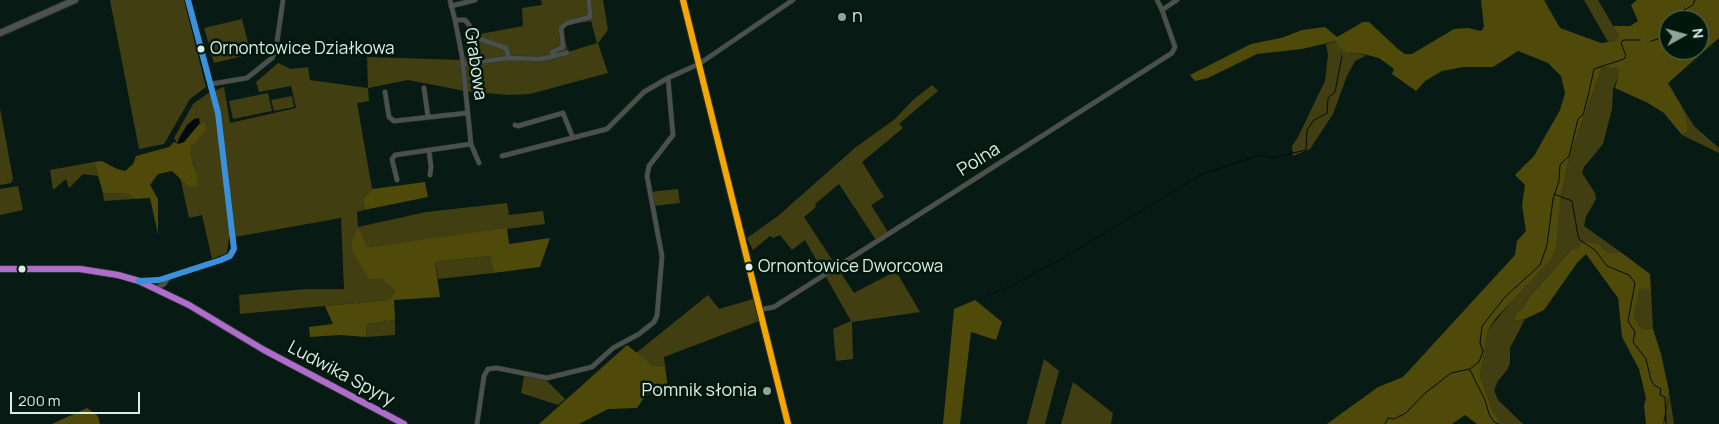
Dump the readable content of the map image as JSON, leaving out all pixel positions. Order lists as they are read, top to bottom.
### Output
{
  "streets": {
    "street": ["Grabowa", "Polna", "Ludwika Spyry"]
  },
  "places": [
    "n",
    "Ornontowice Działkowa",
    "Ornontowice Dworcowa",
    "Pomnik słonia"
  ],
  "scale_bar": "200 m",
  "north": "right"
}
